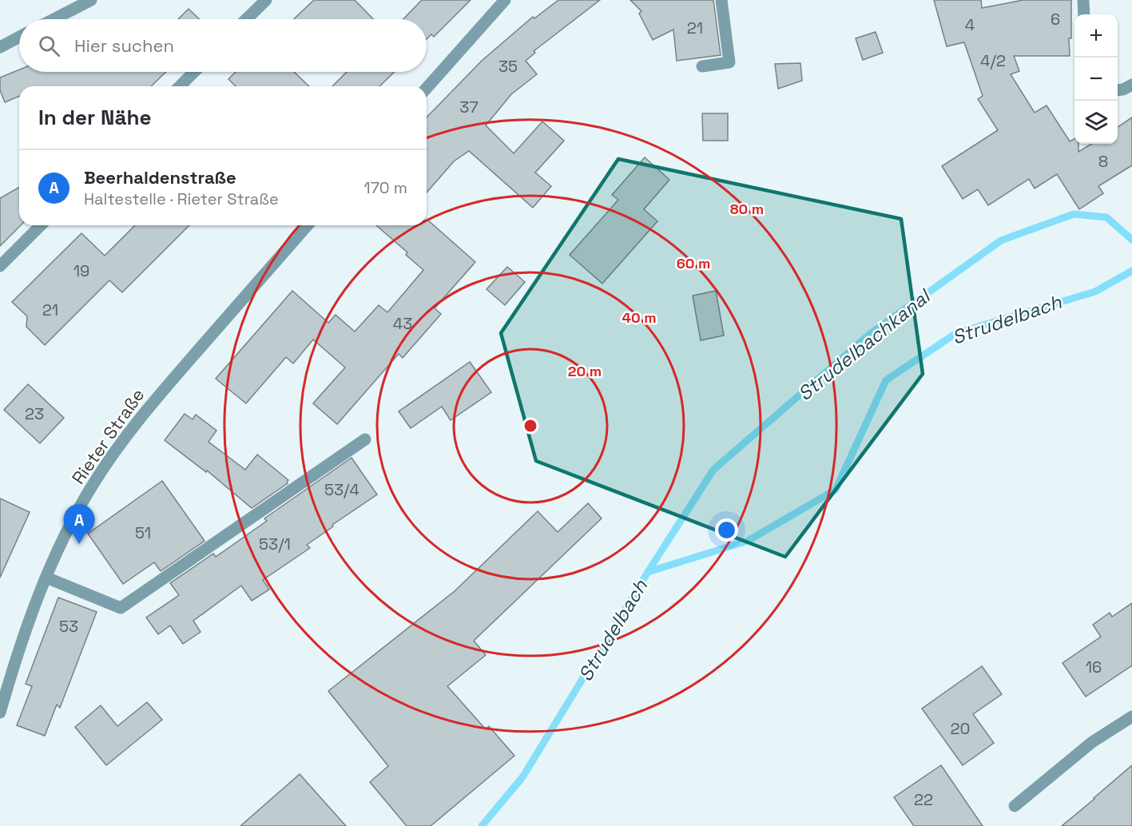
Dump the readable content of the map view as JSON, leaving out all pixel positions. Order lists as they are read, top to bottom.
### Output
{
  "streets": {
    "street": ["Rieter Straße"]
  },
  "water": ["Strudelbach", "Strudelbachkanal"],
  "house_numbers": [
    "6",
    "4",
    "21",
    "4/2",
    "35",
    "37",
    "8",
    "19",
    "21",
    "43",
    "23",
    "53/4",
    "51",
    "53/1",
    "53",
    "16",
    "20",
    "22"
  ],
  "page": {
    "map_buttons": ["+", "−"],
    "search": "Hier suchen",
    "heading": "In der Nähe",
    "list": [
      {
        "mark": "A",
        "name": "Beerhaldenstraße",
        "note": "Haltestelle · Rieter Straße",
        "value": "170 m"
      }
    ],
    "pins": "A"
  },
  "rings": [
    "80 m",
    "60 m",
    "40 m",
    "20 m"
  ]
}
